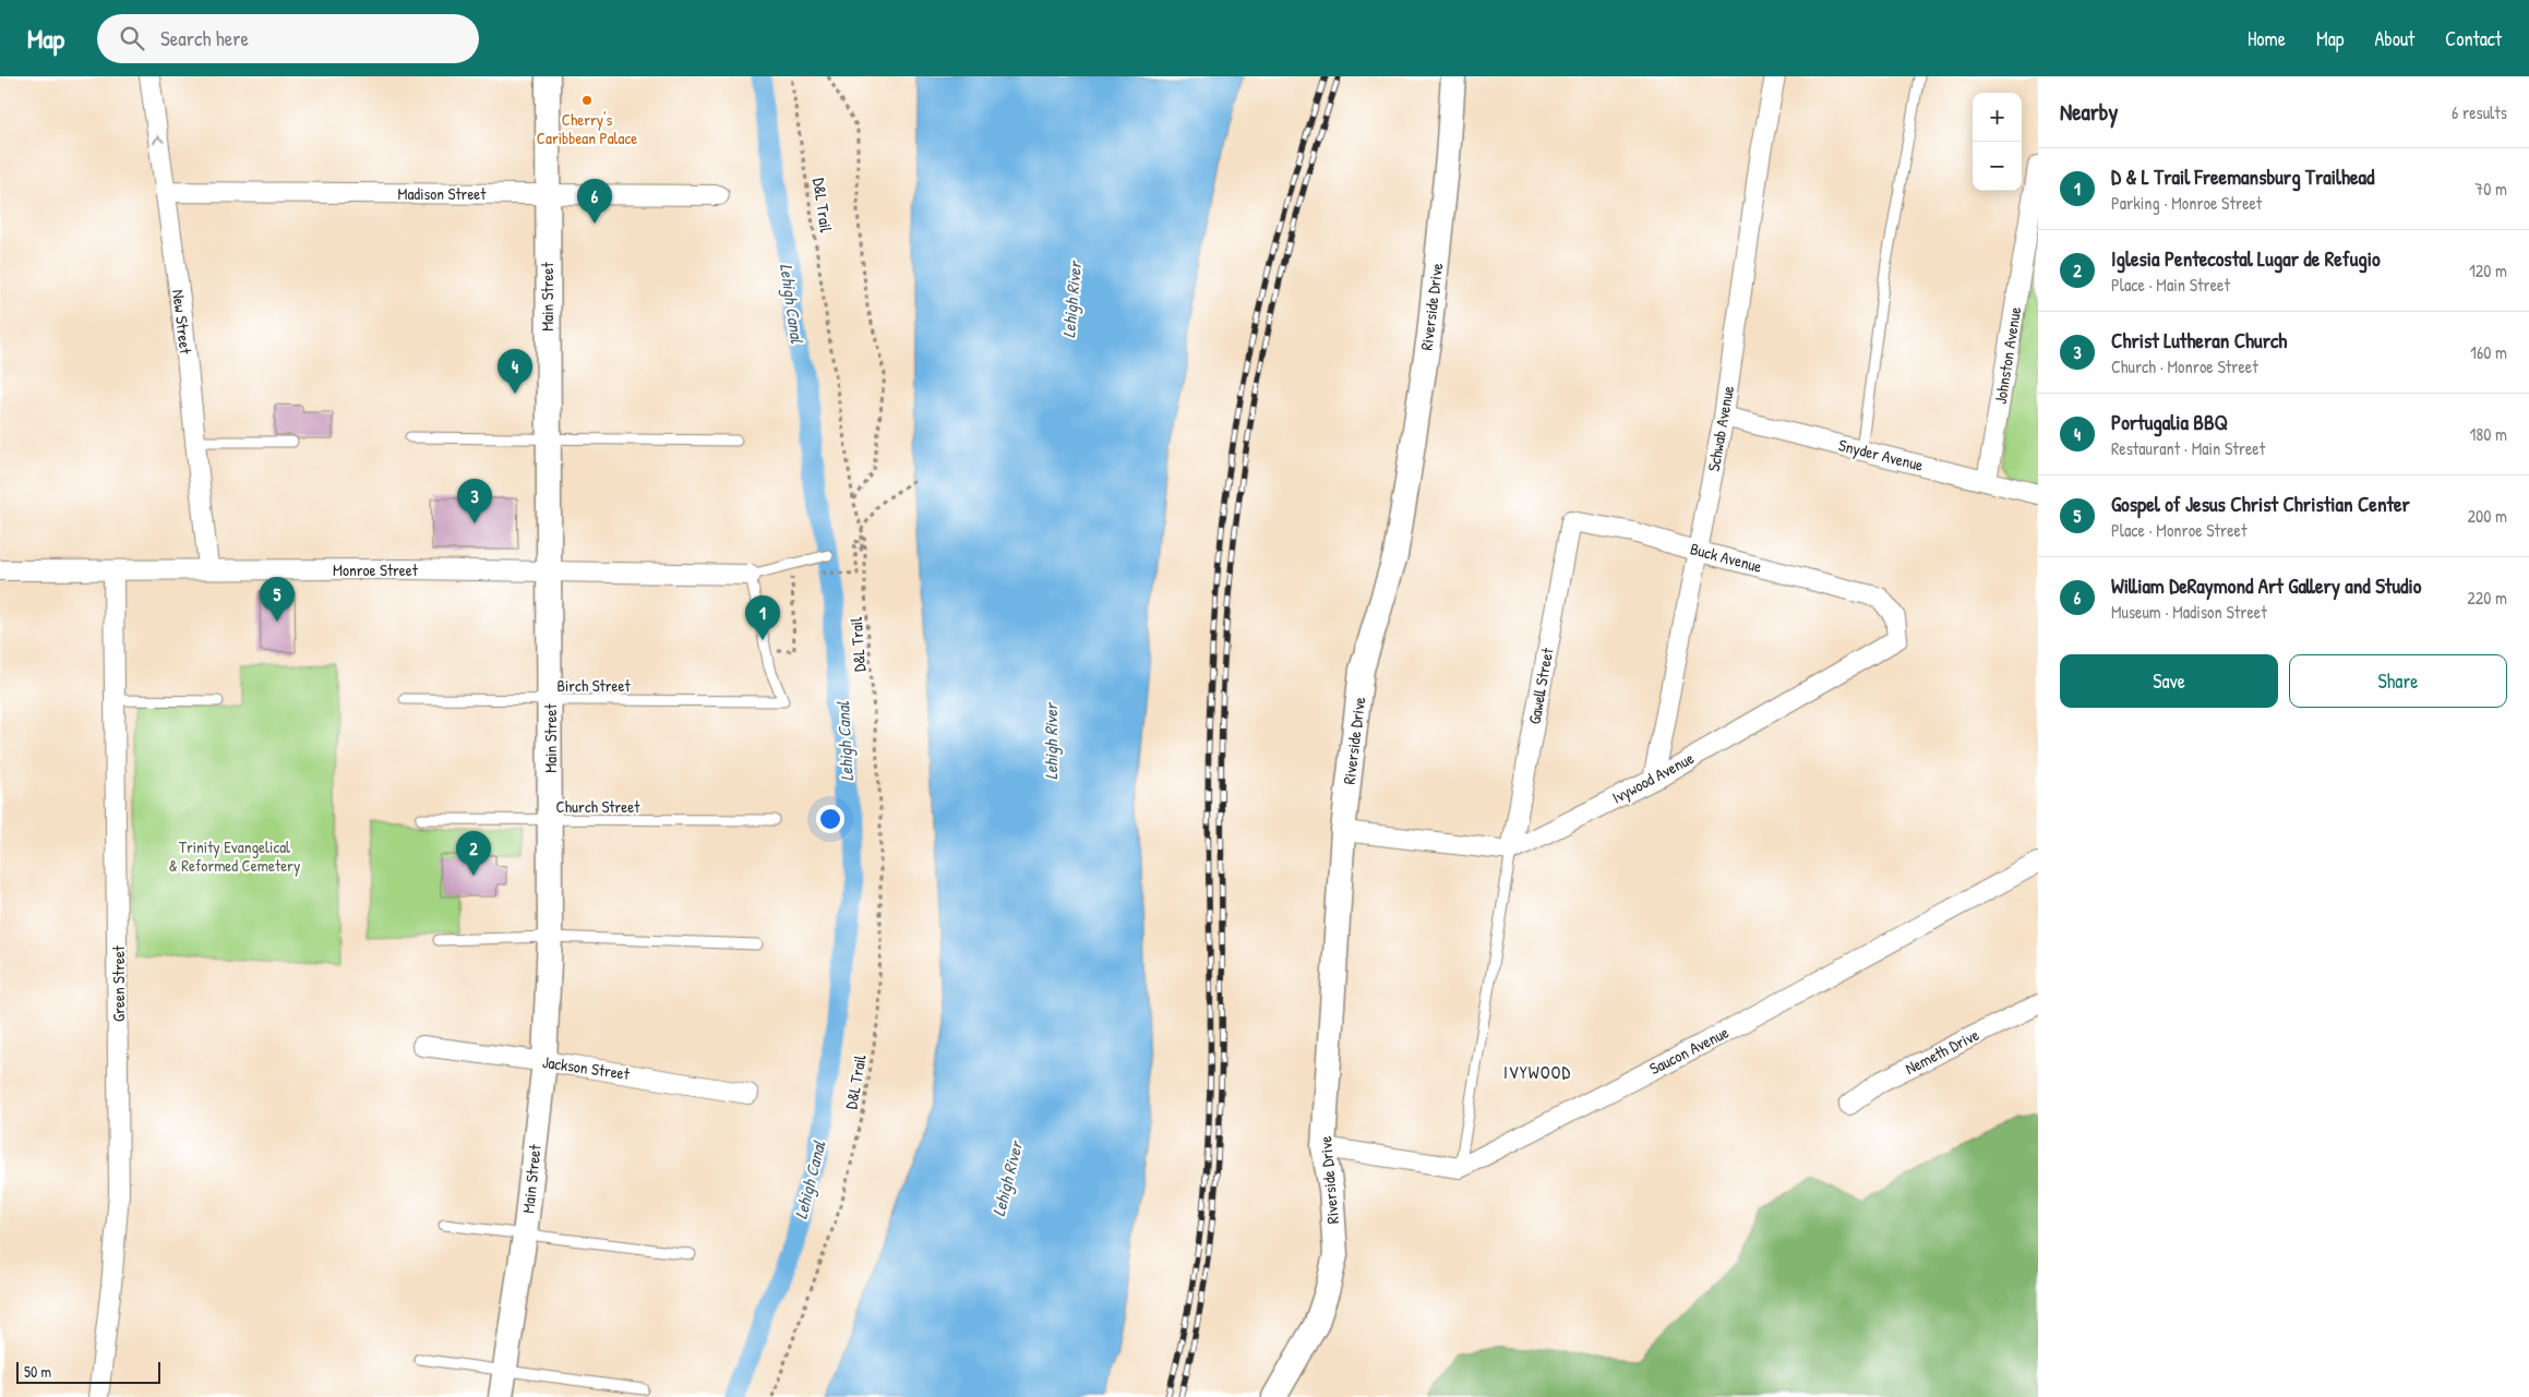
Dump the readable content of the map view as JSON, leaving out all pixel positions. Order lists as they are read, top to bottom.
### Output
{
  "streets": {
    "street": [
      "Madison Street",
      "Main Street",
      "Riverside Drive",
      "New Street",
      "Johnston Avenue",
      "Schwab Avenue",
      "Snyder Avenue",
      "Buck Avenue",
      "Monroe Street",
      "Gawell Street",
      "Ivywood Avenue",
      "Green Street",
      "Saucon Avenue",
      "Nemeth Drive",
      "Jackson Street"
    ],
    "lane": ["Birch Street", "Church Street"],
    "path": ["D&L Trail"]
  },
  "crossings": [
    ["Madison Street", "Main Street"],
    ["Madison Street", "New Street"],
    ["Main Street", "Monroe Street"],
    ["Main Street", "Birch Street"],
    ["Main Street", "Church Street"],
    ["Main Street", "Jackson Street"],
    ["New Street", "Monroe Street"],
    ["Johnston Avenue", "Snyder Avenue"],
    ["Schwab Avenue", "Snyder Avenue"],
    ["Schwab Avenue", "Buck Avenue"],
    ["Schwab Avenue", "Ivywood Avenue"],
    ["Buck Avenue", "Gawell Street"],
    ["Buck Avenue", "Ivywood Avenue"],
    ["Monroe Street", "Green Street"],
    ["Gawell Street", "Ivywood Avenue"]
  ],
  "districts": ["IVYWOOD"],
  "water": ["Lehigh River", "Lehigh Canal"],
  "parks": ["Trinity Evangelical & Reformed Cemetery"],
  "places": ["Cherry's Caribbean Palace"],
  "scale_bar": "50 m",
  "page": {
    "header": "Map",
    "search": "Search here",
    "nav": [
      "Home",
      "Map",
      "About",
      "Contact"
    ],
    "heading": ["Nearby", "6 results"],
    "map_buttons": ["+", "−"],
    "list": [
      {
        "mark": "1",
        "name": "D & L Trail Freemansburg Trailhead",
        "note": "Parking · Monroe Street",
        "value": "70 m"
      },
      {
        "mark": "2",
        "name": "Iglesia Pentecostal Lugar de Refugio",
        "note": "Place · Main Street",
        "value": "120 m"
      },
      {
        "mark": "3",
        "name": "Christ Lutheran Church",
        "note": "Church · Monroe Street",
        "value": "160 m"
      },
      {
        "mark": "4",
        "name": "Portugalia BBQ",
        "note": "Restaurant · Main Street",
        "value": "180 m"
      },
      {
        "mark": "5",
        "name": "Gospel of Jesus Christ Christian Center",
        "note": "Place · Monroe Street",
        "value": "200 m"
      },
      {
        "mark": "6",
        "name": "William DeRaymond Art Gallery and Studio",
        "note": "Museum · Madison Street",
        "value": "220 m"
      }
    ],
    "pins": [
      "6",
      "4",
      "3",
      "5",
      "1",
      "2"
    ],
    "buttons": ["Save", "Share"],
    "scale": "50 m"
  }
}
